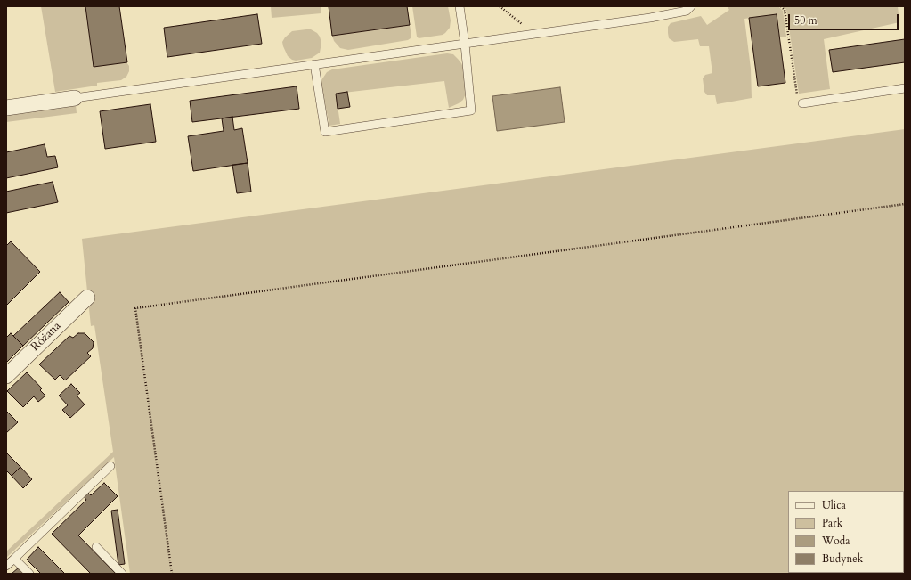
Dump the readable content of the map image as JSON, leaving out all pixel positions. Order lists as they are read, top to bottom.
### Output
{
  "streets": {
    "street": ["Różana"]
  },
  "legend": [
    "Ulica",
    "Park",
    "Woda",
    "Budynek"
  ],
  "scale_bar": "50 m"
}
